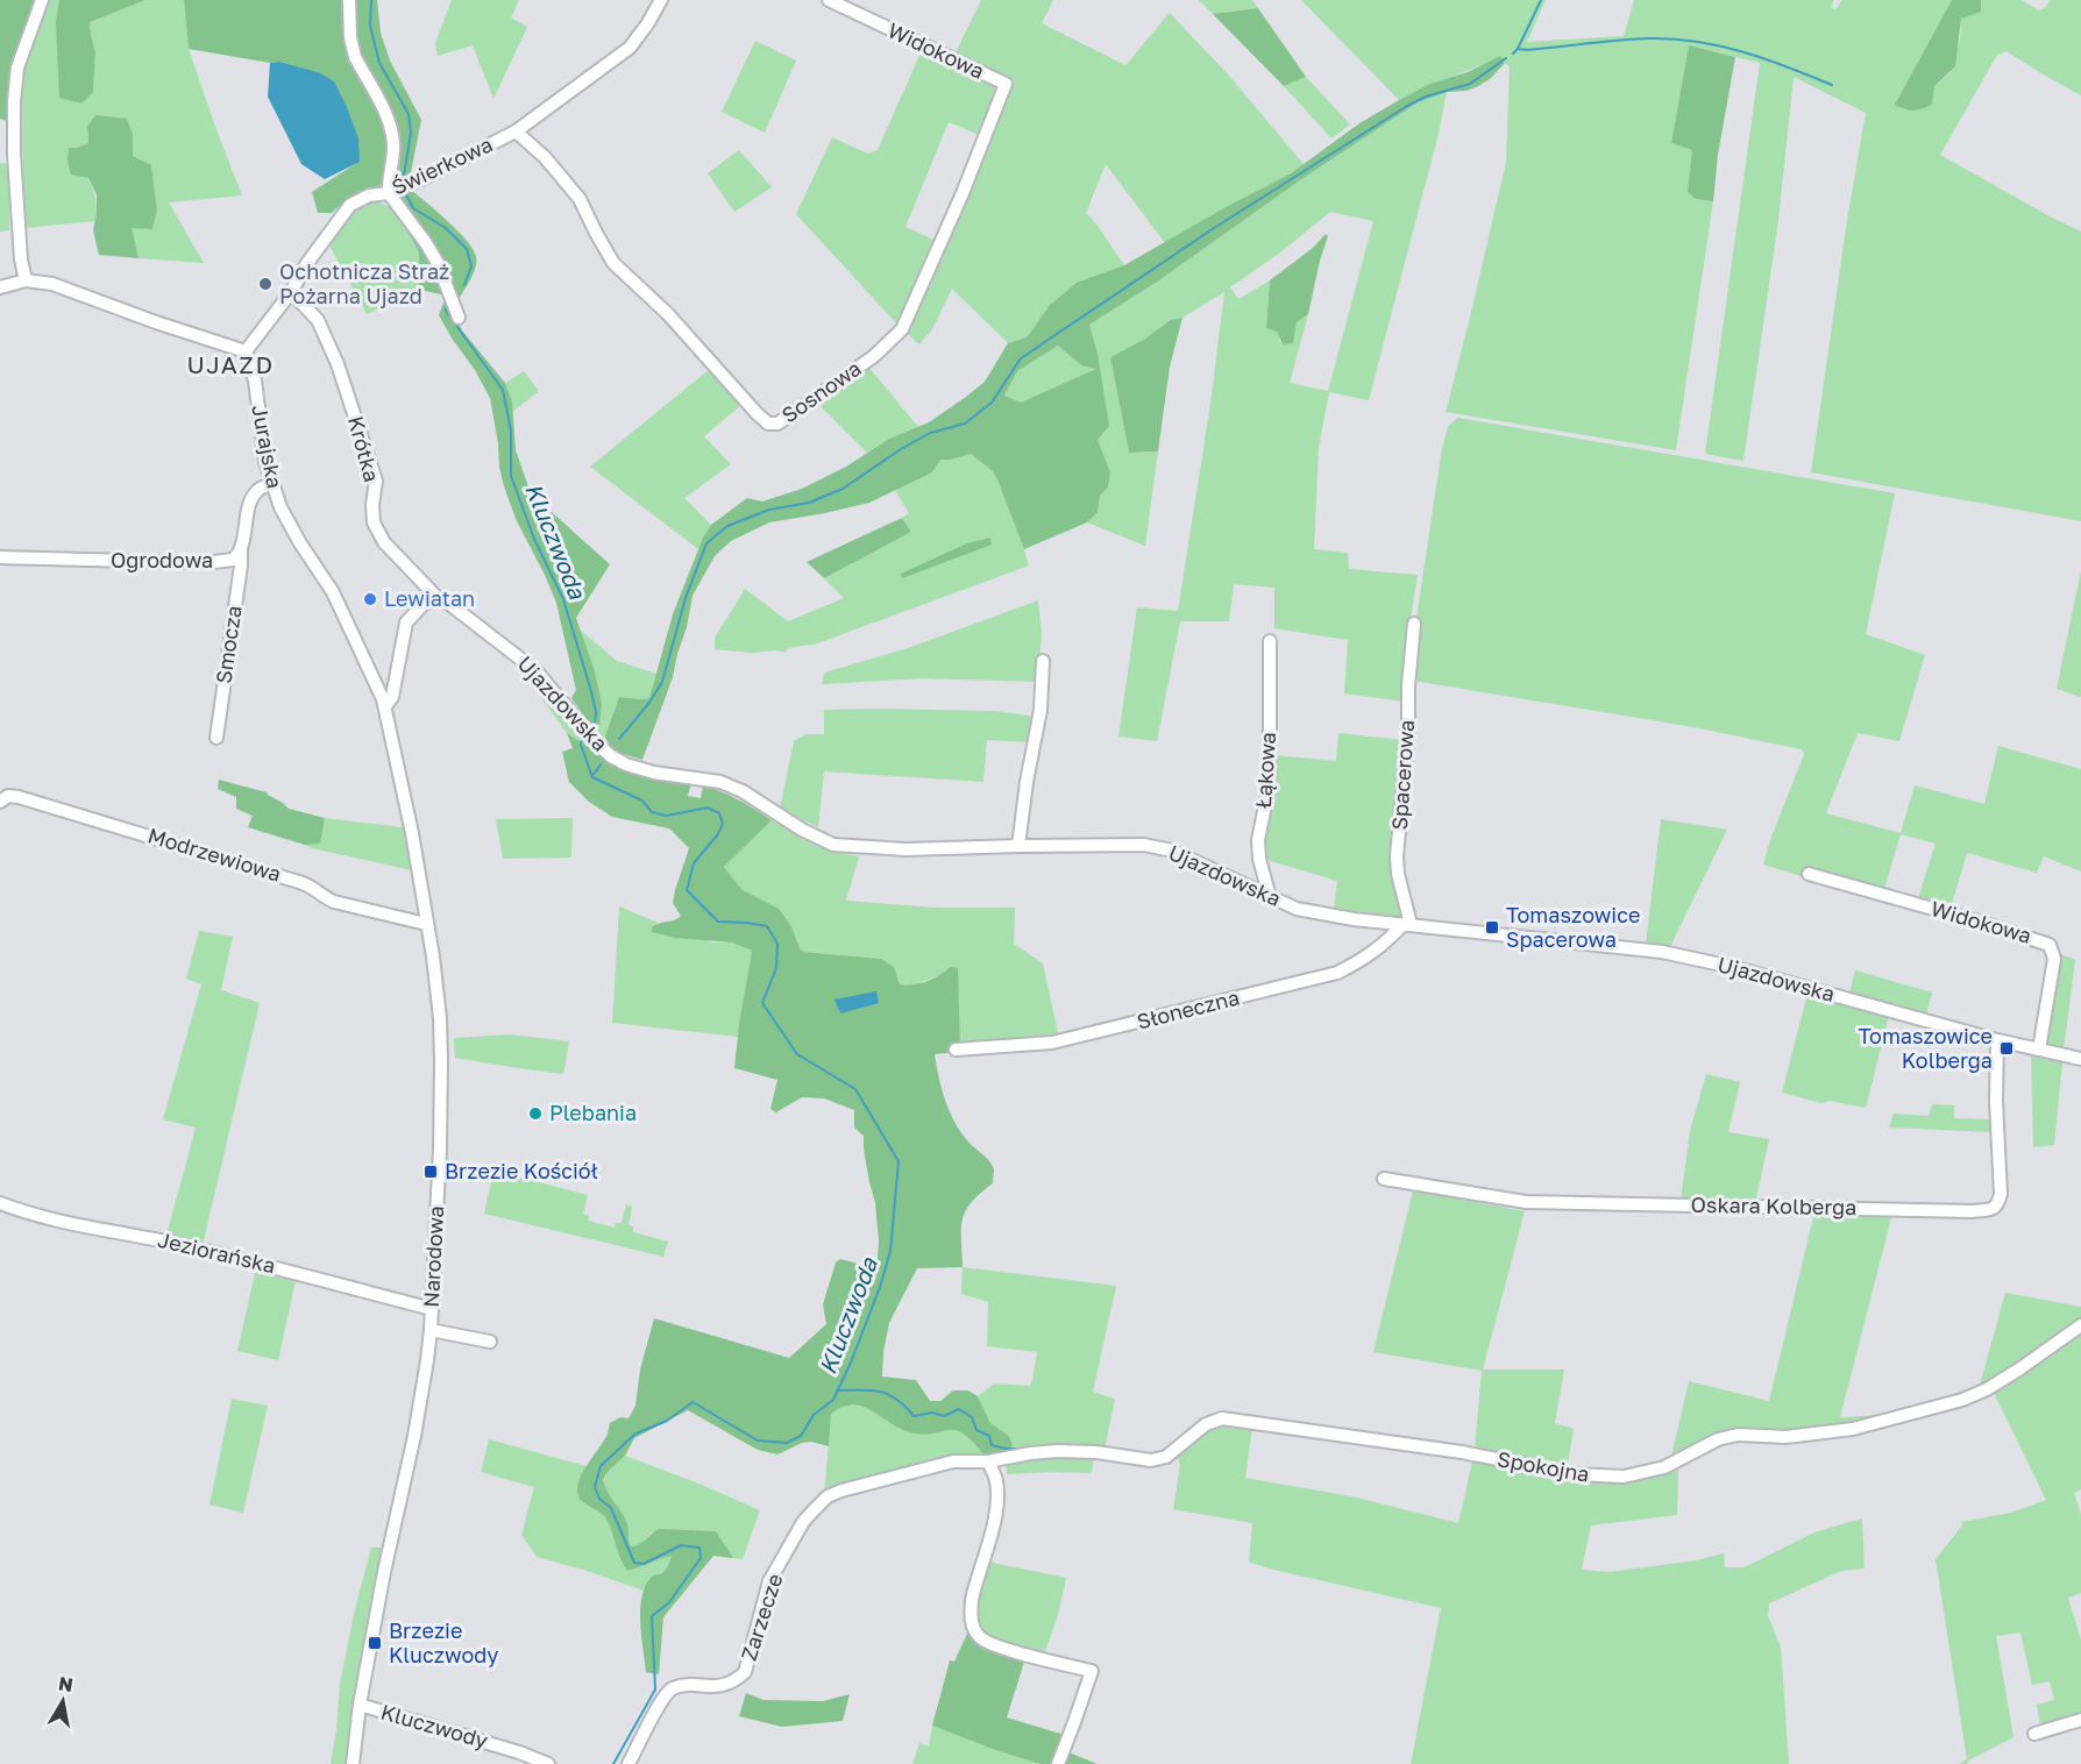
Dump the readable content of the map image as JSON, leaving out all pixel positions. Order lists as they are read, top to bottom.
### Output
{
  "streets": {
    "street": [
      "Widokowa",
      "Świerkowa",
      "Sosnowa",
      "Jurajska",
      "Krótka",
      "Ogrodowa",
      "Smocza",
      "Ujazdowska",
      "Łąkowa",
      "Spacerowa",
      "Modrzewiowa",
      "Słoneczna",
      "Oskara Kolberga",
      "Jeziorańska",
      "Narodowa",
      "Spokojna",
      "Zarzecze",
      "Kluczwody"
    ]
  },
  "crossings": [
    ["Widokowa", "Sosnowa"],
    ["Widokowa", "Ujazdowska"],
    ["Świerkowa", "Sosnowa"],
    ["Świerkowa", "Jurajska"],
    ["Świerkowa", "Krótka"],
    ["Jurajska", "Ogrodowa"],
    ["Jurajska", "Narodowa"],
    ["Krótka", "Ujazdowska"],
    ["Ogrodowa", "Smocza"],
    ["Ujazdowska", "Łąkowa"],
    ["Ujazdowska", "Spacerowa"],
    ["Ujazdowska", "Słoneczna"],
    ["Ujazdowska", "Oskara Kolberga"],
    ["Spacerowa", "Słoneczna"],
    ["Modrzewiowa", "Narodowa"],
    ["Jeziorańska", "Narodowa"],
    ["Narodowa", "Kluczwody"],
    ["Spokojna", "Zarzecze"]
  ],
  "districts": ["UJAZD"],
  "water": ["Kluczwoda"],
  "places": {
    "other": ["Ochotnicza Straż Pożarna Ujazd", "Lewiatan", "Plebania"],
    "transit": [
      "Tomaszowice Spacerowa",
      "Tomaszowice Kolberga",
      "Brzezie Kościół",
      "Brzezie Kluczwody"
    ]
  },
  "north": "top"
}
